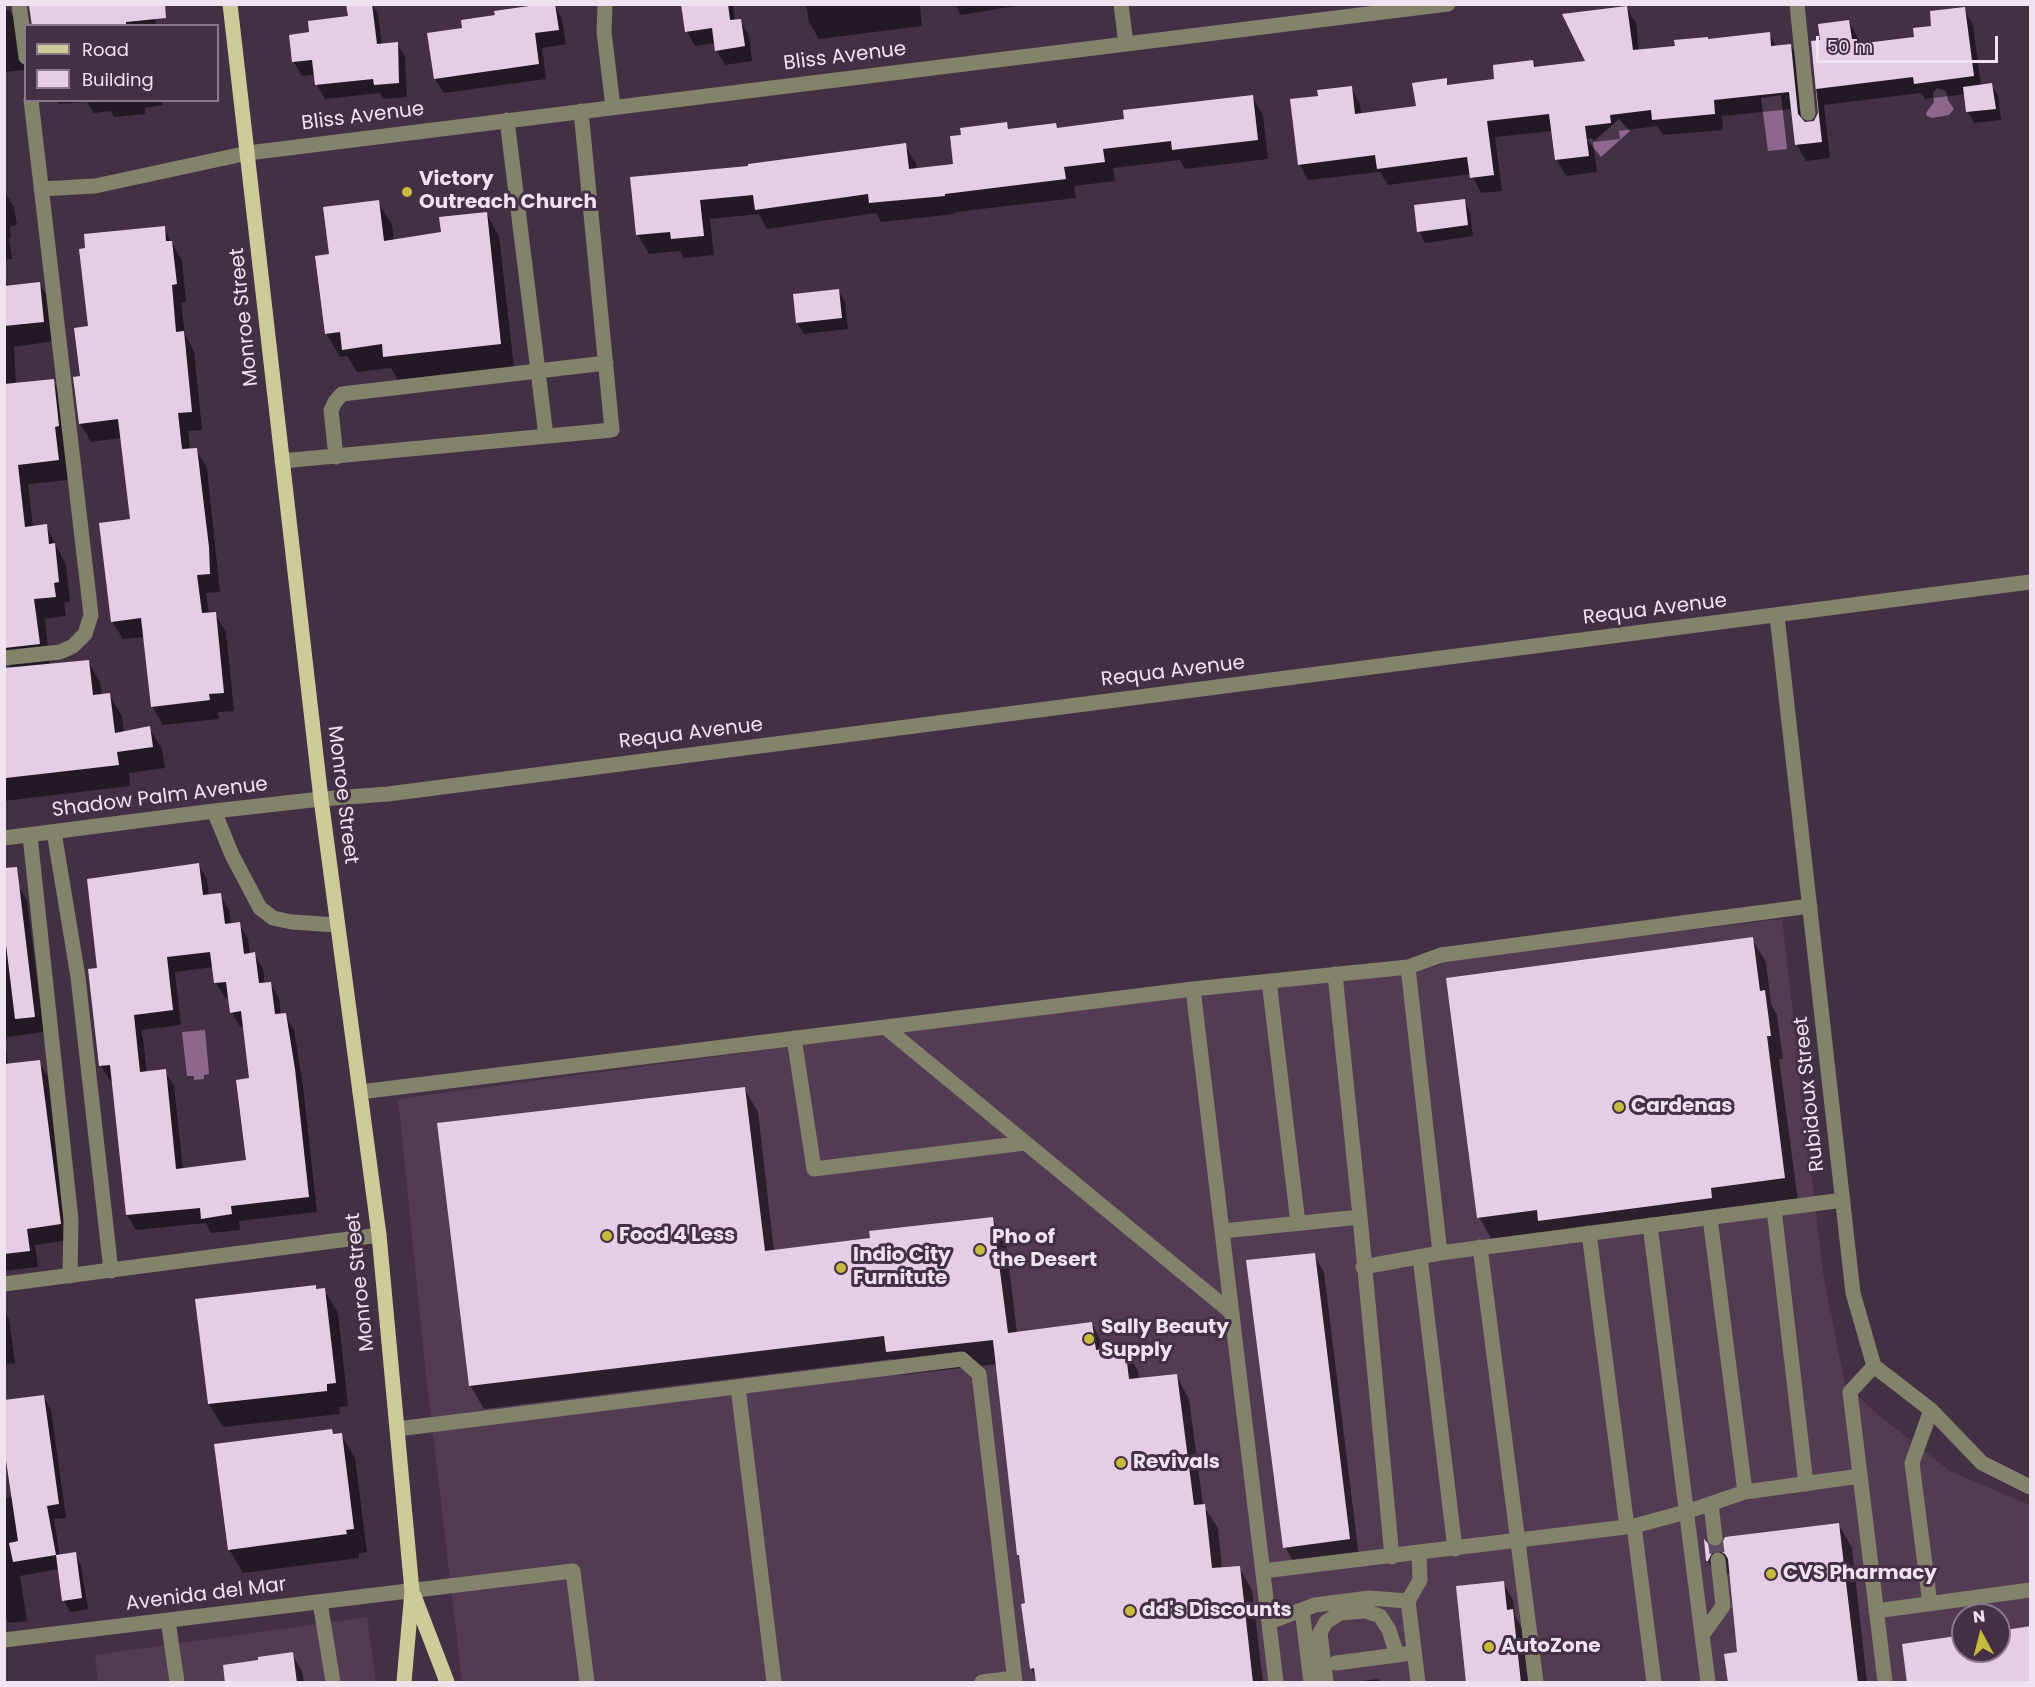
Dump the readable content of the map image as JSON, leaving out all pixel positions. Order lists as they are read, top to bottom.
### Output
{
  "streets": {
    "main road": ["Monroe Street"],
    "street": [
      "Bliss Avenue",
      "Requa Avenue",
      "Shadow Palm Avenue",
      "Rubidoux Street",
      "Avenida del Mar"
    ]
  },
  "crossings": [
    ["Bliss Avenue", "Monroe Street"],
    ["Monroe Street", "Requa Avenue"],
    ["Monroe Street", "Shadow Palm Avenue"],
    ["Monroe Street", "Avenida del Mar"],
    ["Requa Avenue", "Shadow Palm Avenue"],
    ["Requa Avenue", "Rubidoux Street"]
  ],
  "places": [
    "Victory Outreach Church",
    "Cardenas",
    "Food 4 Less",
    "Pho of the Desert",
    "Indio City Furnitute",
    "Sally Beauty Supply",
    "Revivals",
    "CVS Pharmacy",
    "dd's Discounts",
    "AutoZone"
  ],
  "legend": ["Road", "Building"],
  "scale_bar": "50 m",
  "north": "top"
}
